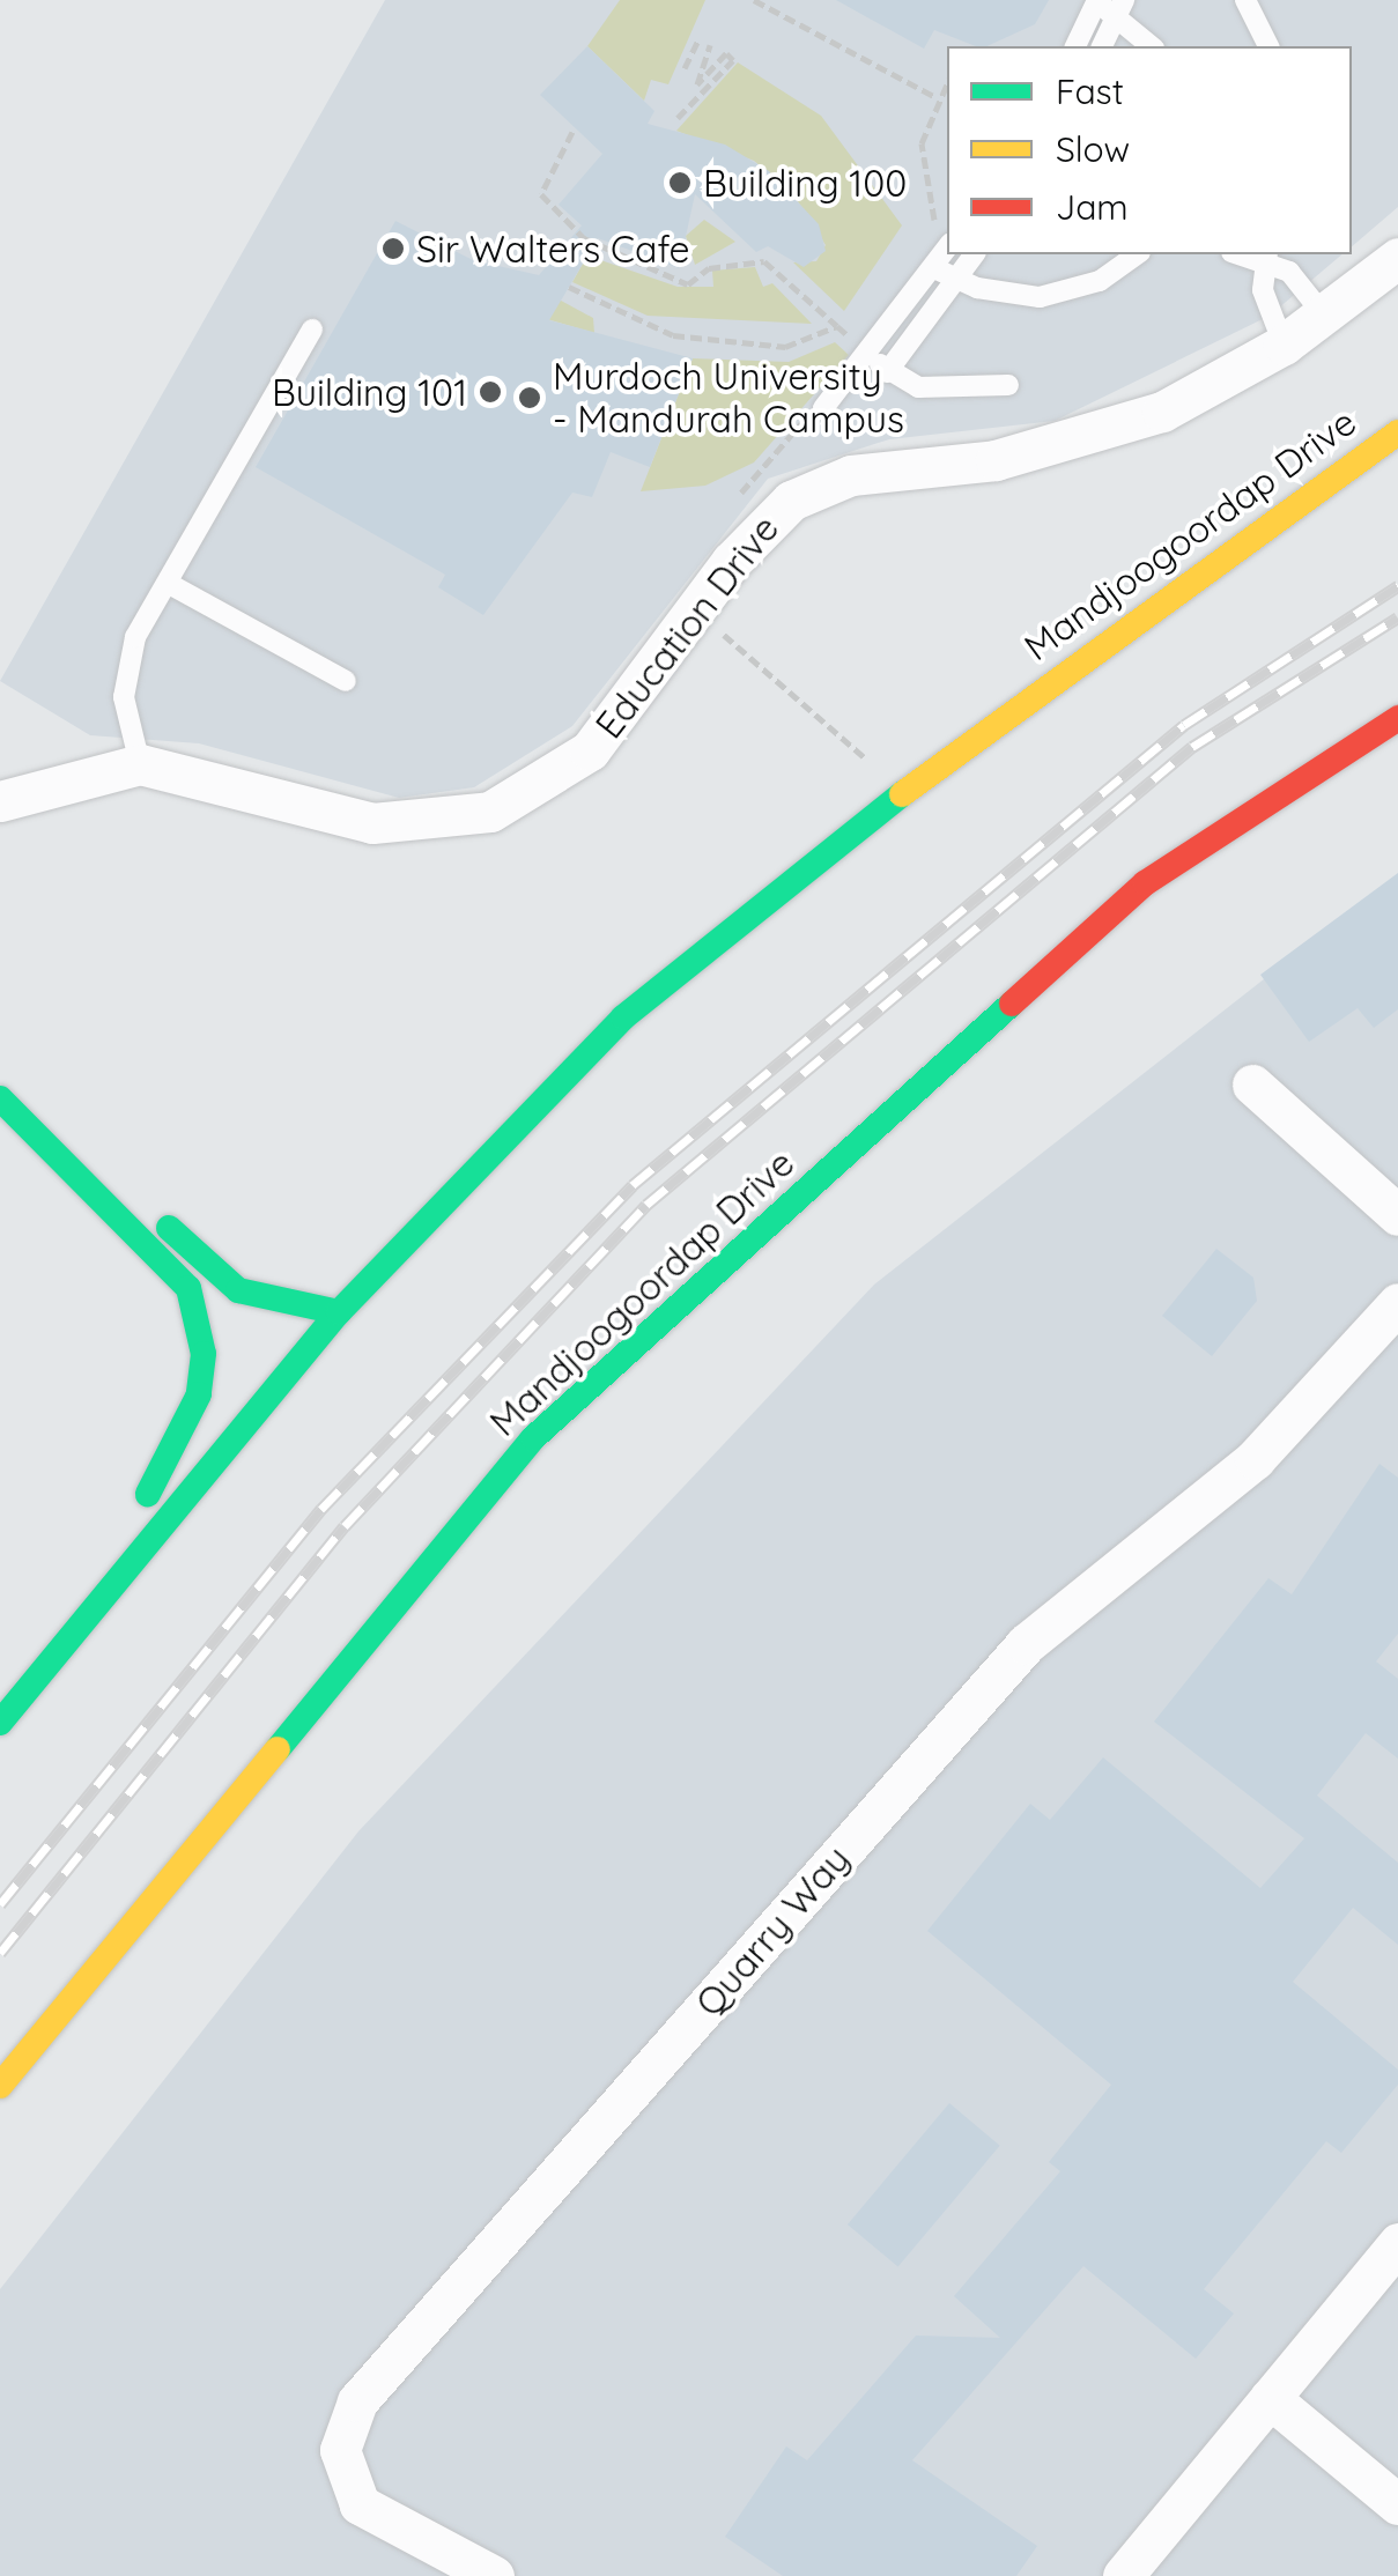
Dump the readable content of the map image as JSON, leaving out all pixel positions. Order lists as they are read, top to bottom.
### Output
{
  "streets": {
    "highway": ["Mandjoogoordap Drive"],
    "street": ["Education Drive", "Quarry Way"]
  },
  "places": [
    "Building 100",
    "Sir Walters Cafe",
    "Building 101",
    "Murdoch University - Mandurah Campus"
  ],
  "legend": ["Fast", "Slow", "Jam"]
}
